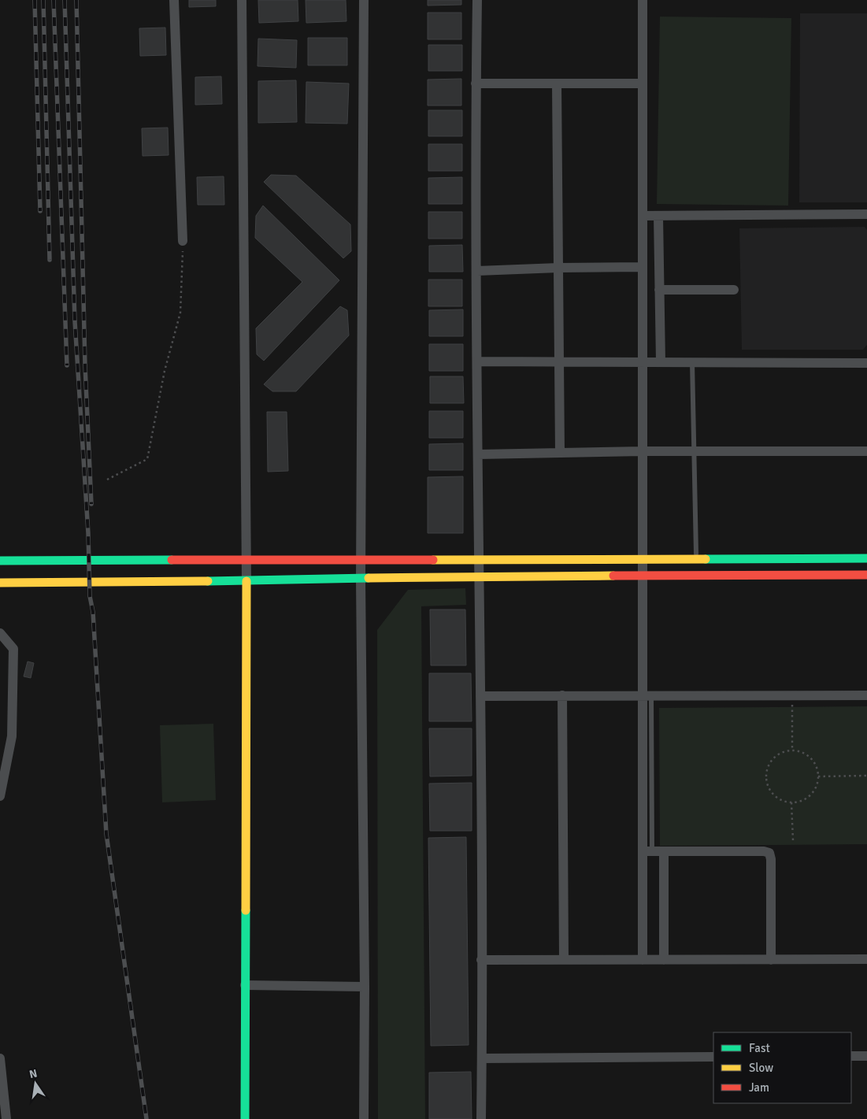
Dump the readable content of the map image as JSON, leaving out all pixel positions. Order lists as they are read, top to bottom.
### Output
{
  "legend": ["Fast", "Slow", "Jam"],
  "north": "top"
}
